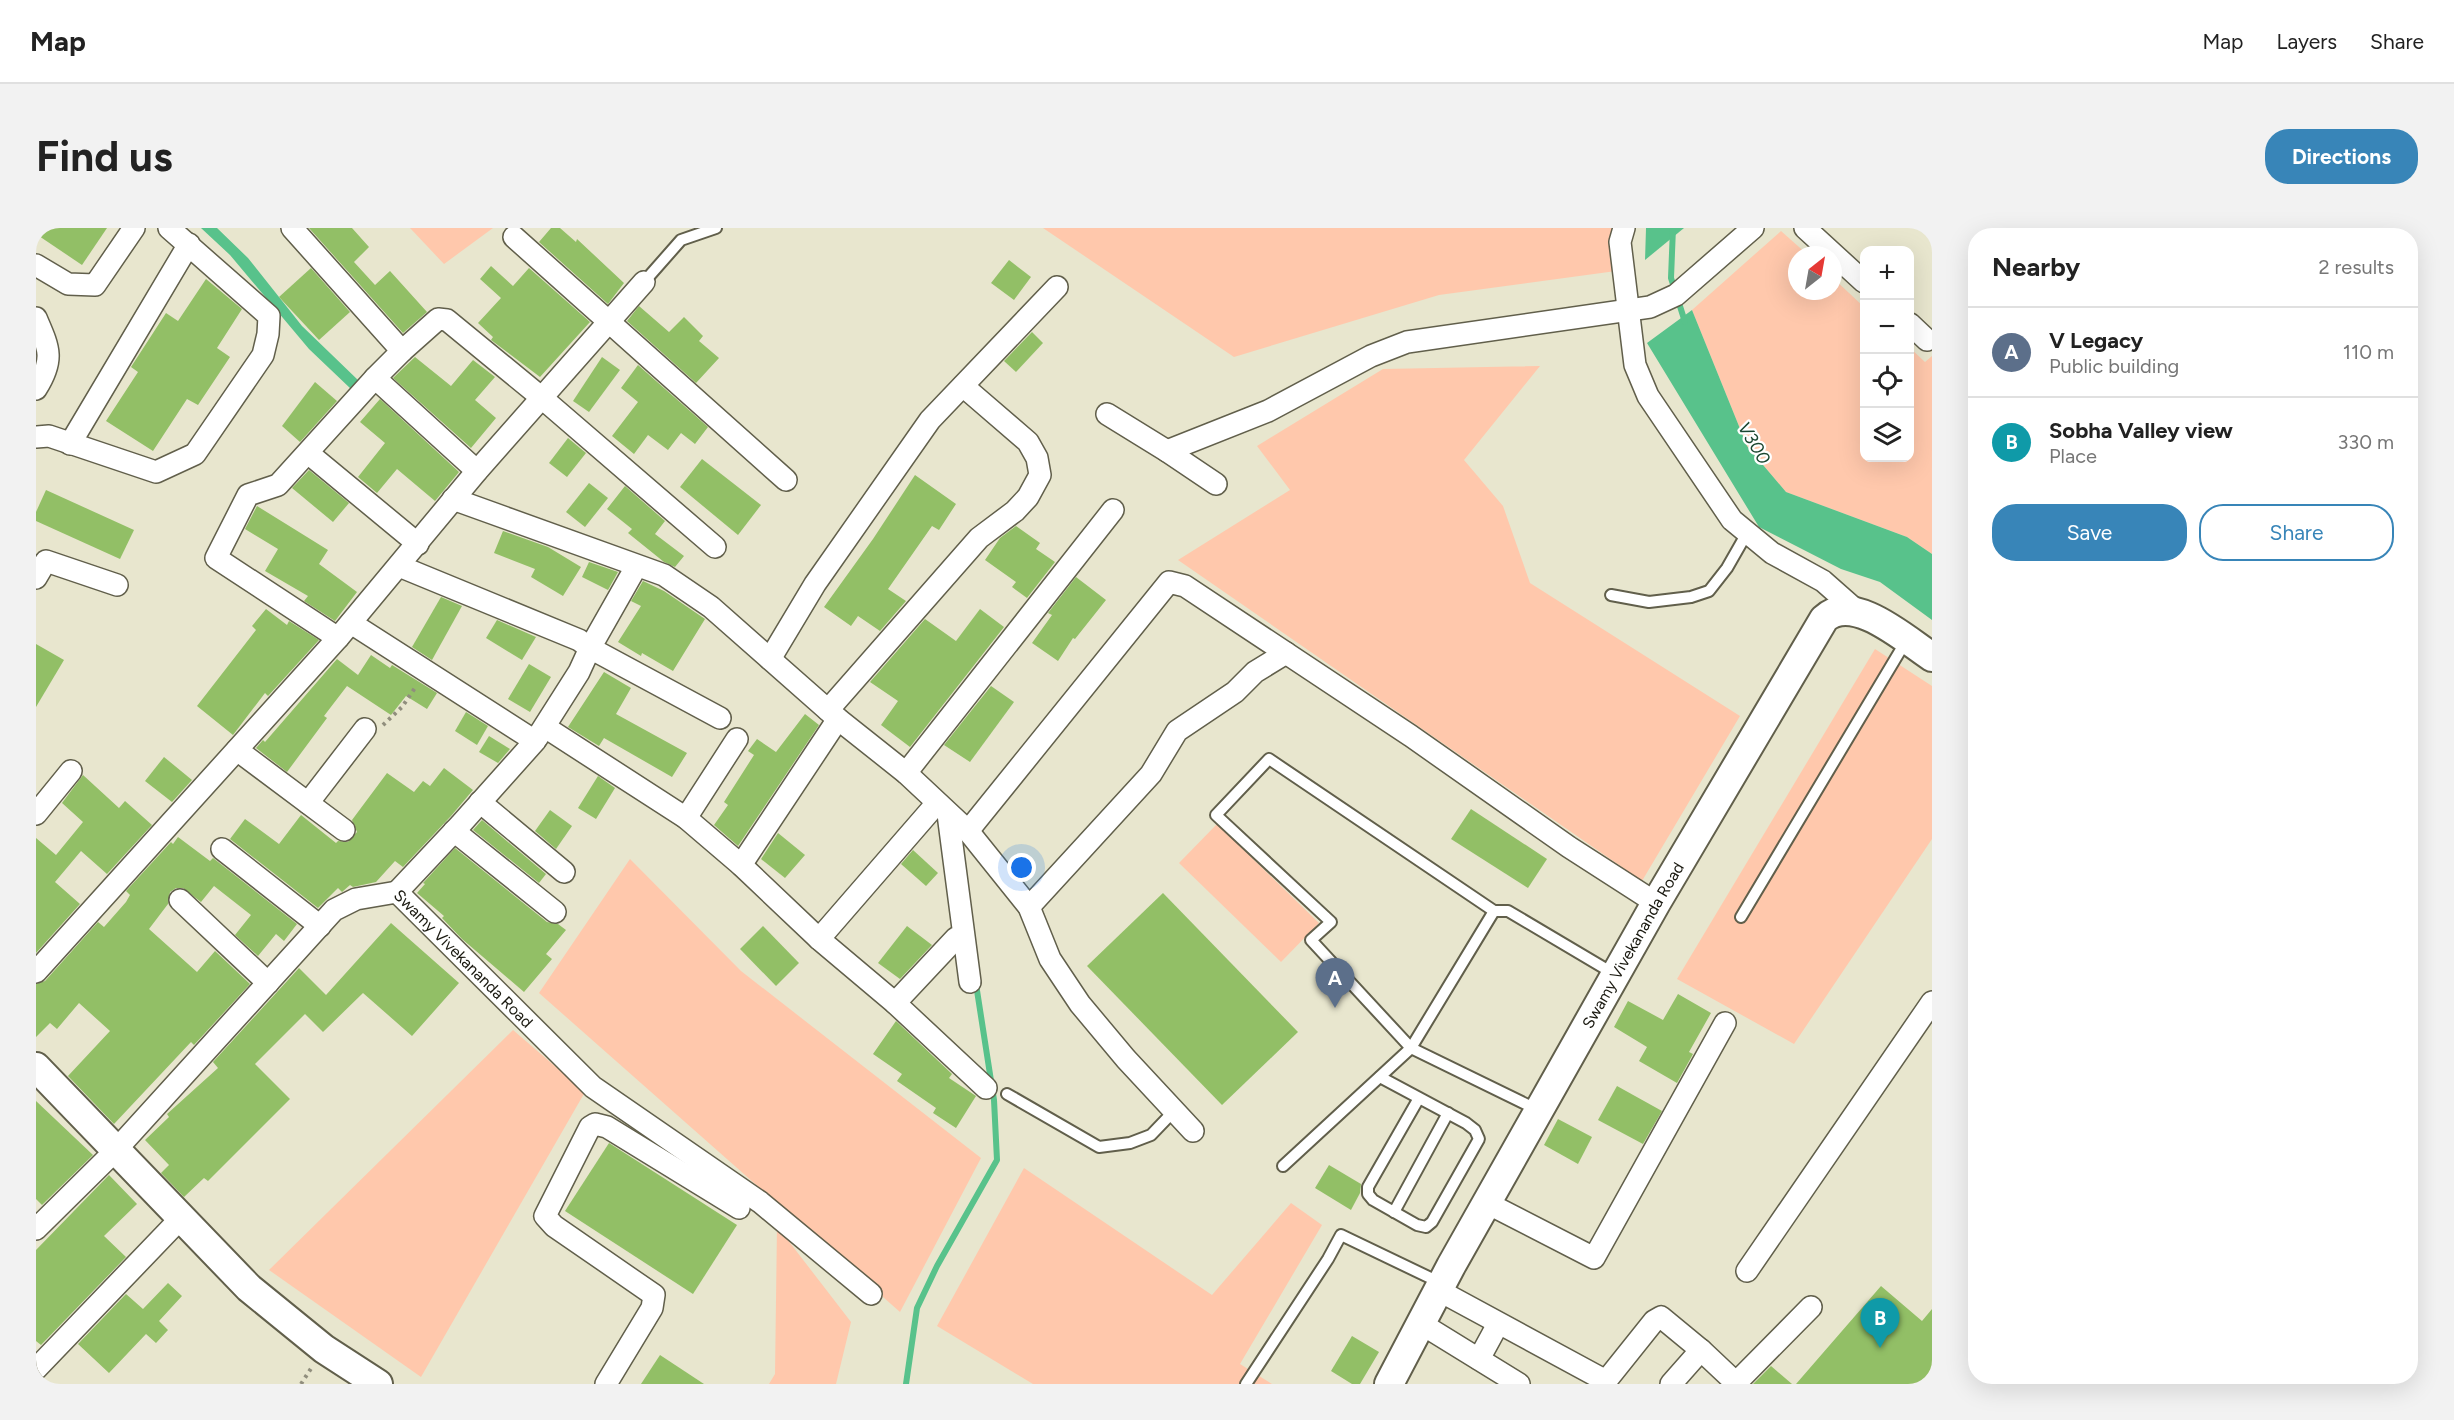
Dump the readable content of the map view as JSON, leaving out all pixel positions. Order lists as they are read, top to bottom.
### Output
{
  "streets": {
    "street": ["Swamy Vivekananda Road"]
  },
  "water": ["V300"],
  "north": "top right",
  "page": {
    "header": "Map",
    "nav": ["Map", "Layers", "Share"],
    "buttons": [
      "Directions",
      ["Save", "Share"]
    ],
    "title": "Find us",
    "heading": ["Nearby", "2 results"],
    "map_buttons": ["+", "−"],
    "list": [
      {
        "mark": "A",
        "name": "V Legacy",
        "note": "Public building",
        "value": "110 m"
      },
      {
        "mark": "B",
        "name": "Sobha Valley view",
        "note": "Place",
        "value": "330 m"
      }
    ],
    "pins": ["A", "B"]
  }
}
